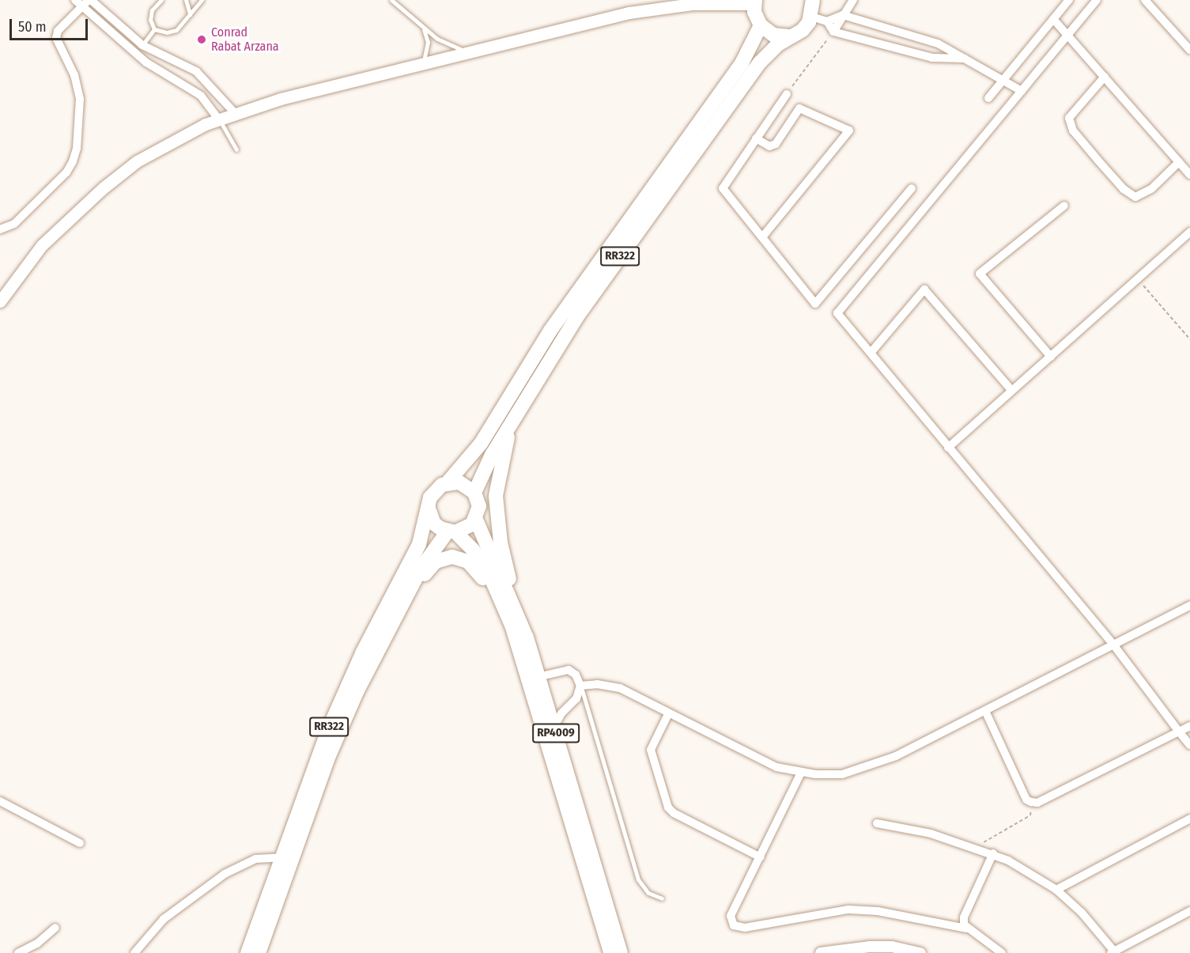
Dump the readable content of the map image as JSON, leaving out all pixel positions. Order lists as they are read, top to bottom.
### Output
{
  "streets": {
    "main road": ["RR322", "RP4009"]
  },
  "crossings": [
    ["RR322", "RP4009"]
  ],
  "places": ["Conrad Rabat Arzana"],
  "scale_bar": "50 m"
}
